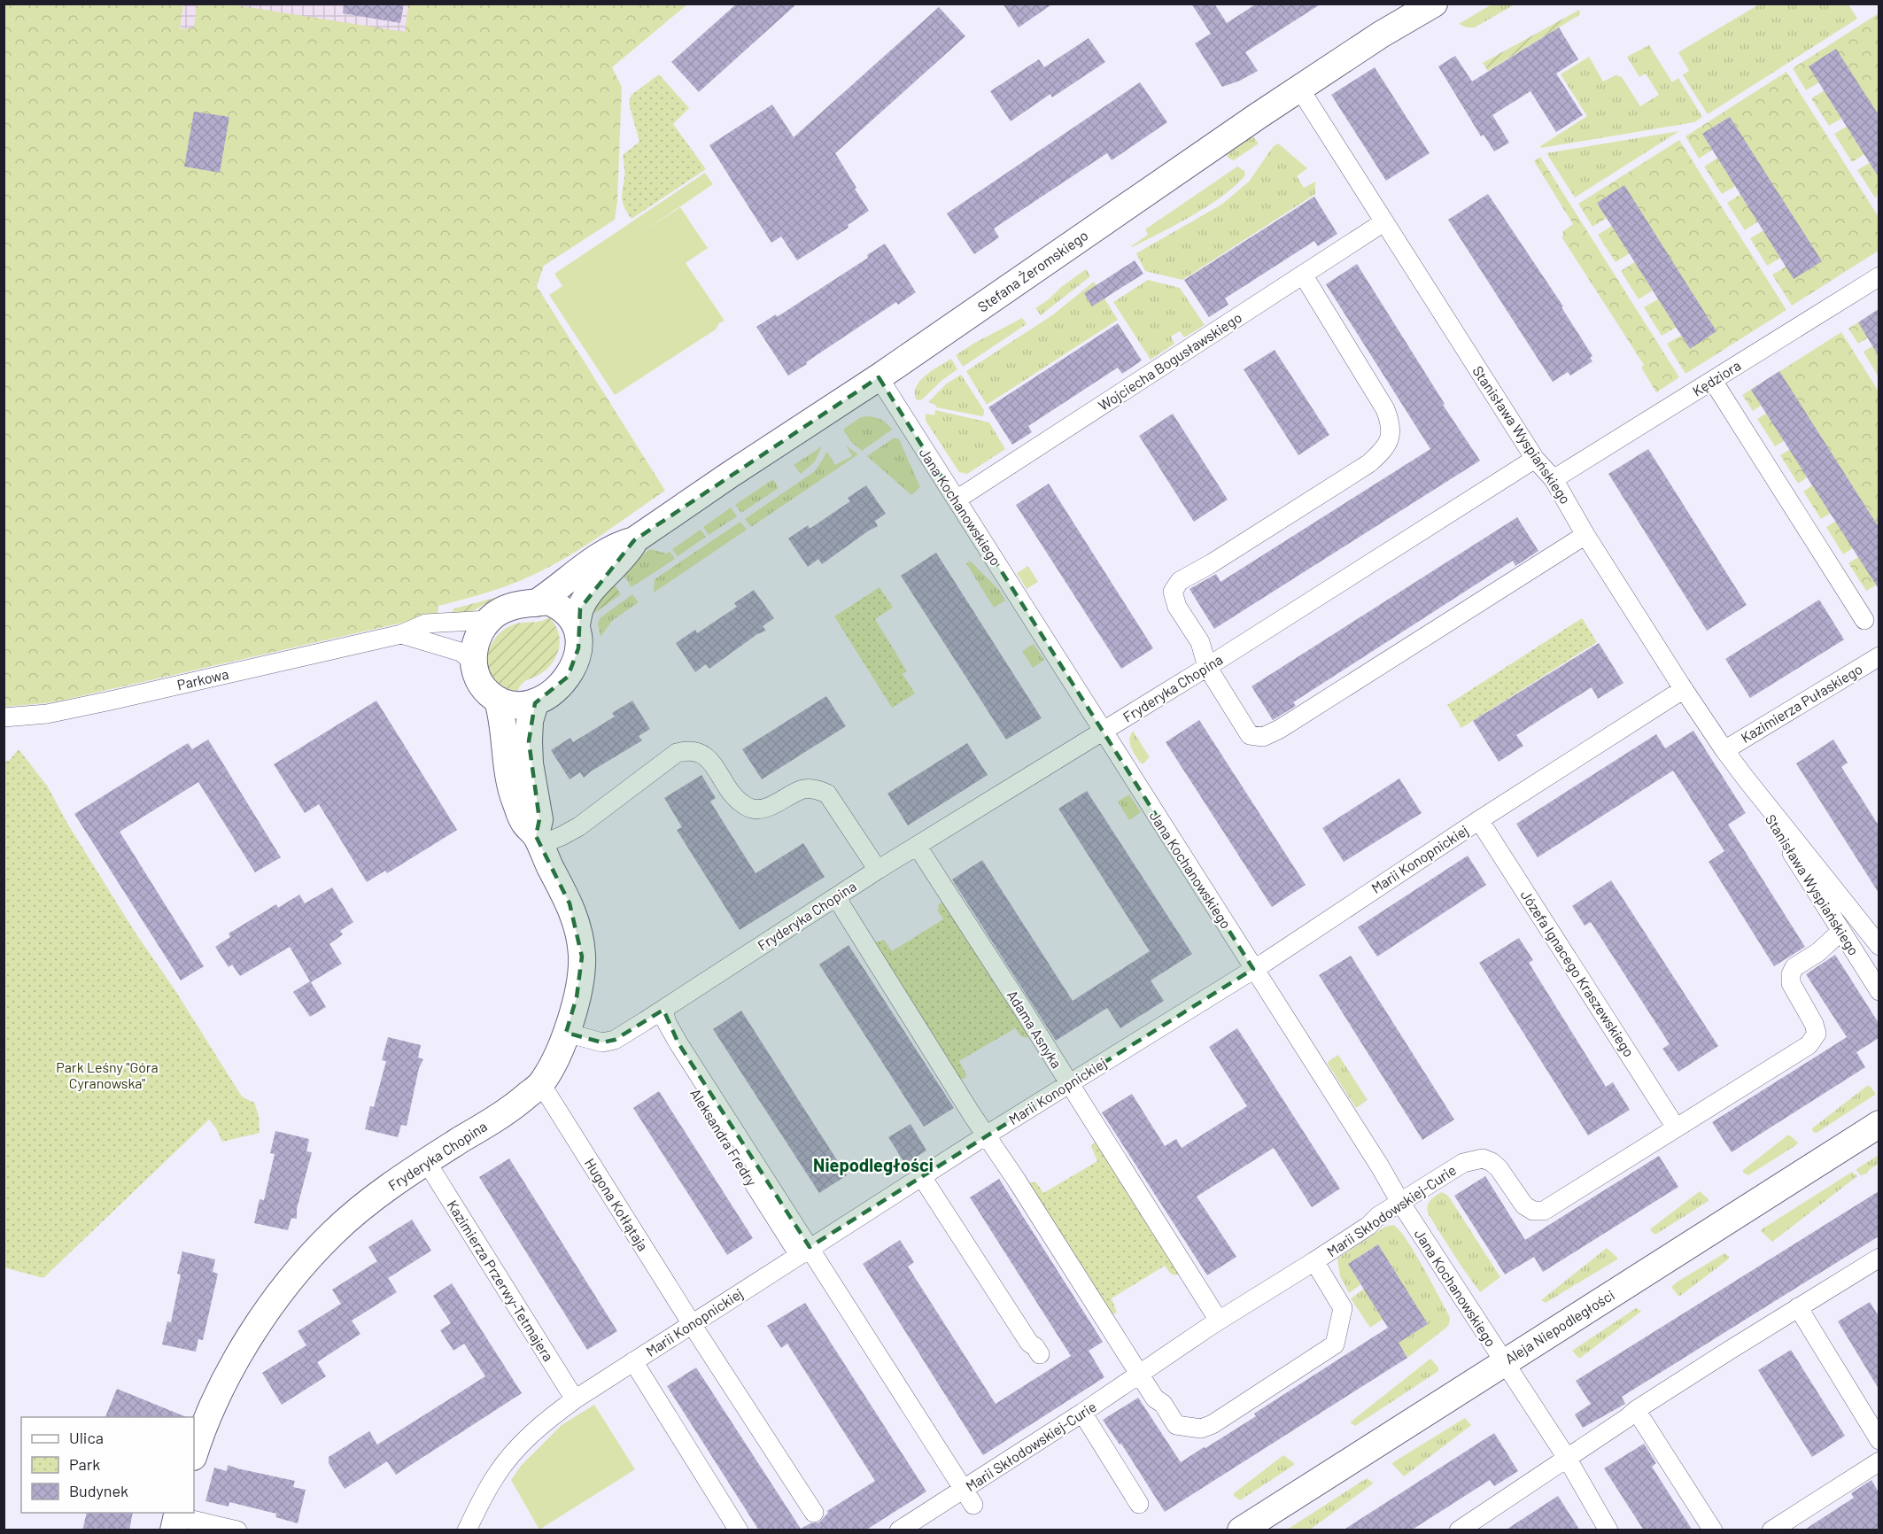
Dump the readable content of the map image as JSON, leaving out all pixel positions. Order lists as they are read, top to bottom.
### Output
{
  "streets": {
    "street": [
      "Stefana Żeromskiego",
      "Wojciecha Bogusławskiego",
      "Kędziora",
      "Stanisława Wyspiańskiego",
      "Jana Kochanowskiego",
      "Parkowa",
      "Fryderyka Chopina",
      "Kazimierza Pułaskiego",
      "Marii Konopnickiej",
      "Józefa Ignacego Kraszewskiego",
      "Adama Asnyka",
      "Hugona Kołłątaja",
      "Marii Skłodowskiej-Curie",
      "Kazimierza Przerwy-Tetmajera",
      "Aleja Niepodległości"
    ]
  },
  "crossings": [
    ["Stefana Żeromskiego", "Stanisława Wyspiańskiego"],
    ["Stefana Żeromskiego", "Jana Kochanowskiego"],
    ["Stefana Żeromskiego", "Parkowa"],
    ["Wojciecha Bogusławskiego", "Stanisława Wyspiańskiego"],
    ["Wojciecha Bogusławskiego", "Jana Kochanowskiego"],
    ["Kędziora", "Stanisława Wyspiańskiego"],
    ["Stanisława Wyspiańskiego", "Fryderyka Chopina"],
    ["Stanisława Wyspiańskiego", "Kazimierza Pułaskiego"],
    ["Stanisława Wyspiańskiego", "Marii Konopnickiej"],
    ["Stanisława Wyspiańskiego", "Marii Skłodowskiej-Curie"],
    ["Jana Kochanowskiego", "Fryderyka Chopina"],
    ["Jana Kochanowskiego", "Marii Konopnickiej"],
    ["Jana Kochanowskiego", "Marii Skłodowskiej-Curie"],
    ["Jana Kochanowskiego", "Aleja Niepodległości"],
    ["Fryderyka Chopina", "Adama Asnyka"],
    ["Fryderyka Chopina", "Hugona Kołłątaja"],
    ["Fryderyka Chopina", "Kazimierza Przerwy-Tetmajera"],
    ["Marii Konopnickiej", "Józefa Ignacego Kraszewskiego"],
    ["Marii Konopnickiej", "Adama Asnyka"],
    ["Marii Konopnickiej", "Hugona Kołłątaja"],
    ["Marii Konopnickiej", "Kazimierza Przerwy-Tetmajera"],
    ["Józefa Ignacego Kraszewskiego", "Marii Skłodowskiej-Curie"],
    ["Adama Asnyka", "Marii Skłodowskiej-Curie"]
  ],
  "districts": ["Niepodległości"],
  "parks": ["Park Leśny \"Góra Cyranowska\""],
  "legend": ["Ulica", "Park", "Budynek"]
}
